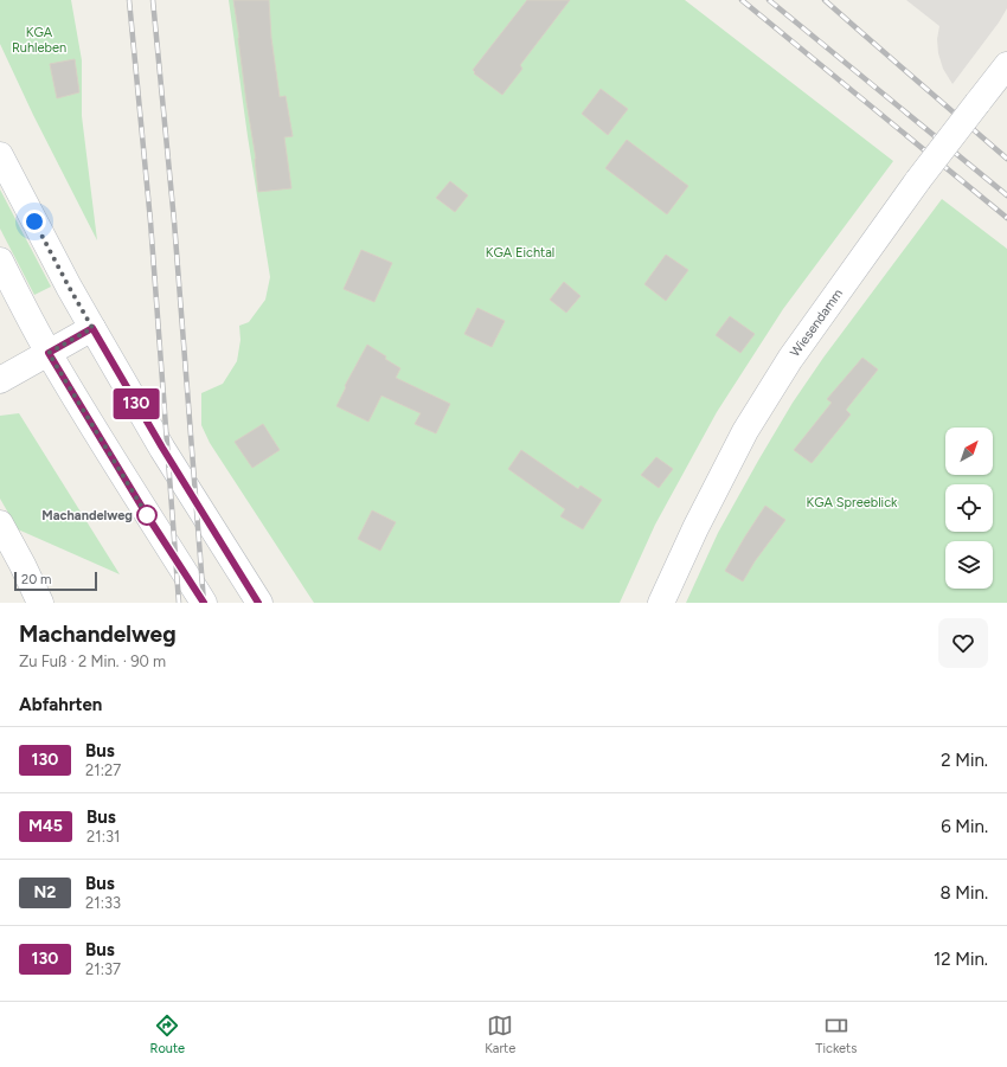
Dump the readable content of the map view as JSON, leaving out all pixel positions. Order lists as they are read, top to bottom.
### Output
{
  "streets": {
    "main road": ["Wiesendamm"]
  },
  "parks": ["KGA Ruhleben", "KGA Eichtal", "KGA Spreeblick"],
  "places": ["Machandelweg"],
  "lines": ["bus line 130"],
  "scale_bar": "20 m",
  "north": "top right",
  "page": {
    "on_map": "130",
    "scale": "20 m",
    "heading": [
      ["Machandelweg", "Zu Fuß · 2 Min. · 90 m"],
      "Abfahrten"
    ],
    "list": [
      {
        "mark": "130",
        "name": "Bus",
        "note": "21:27",
        "value": "2 Min."
      },
      {
        "mark": "M45",
        "name": "Bus",
        "note": "21:31",
        "value": "6 Min."
      },
      {
        "mark": "N2",
        "name": "Bus",
        "note": "21:33",
        "value": "8 Min."
      },
      {
        "mark": "130",
        "name": "Bus",
        "note": "21:37",
        "value": "12 Min."
      }
    ],
    "tabs": ["Route", "Karte", "Tickets"]
  }
}
